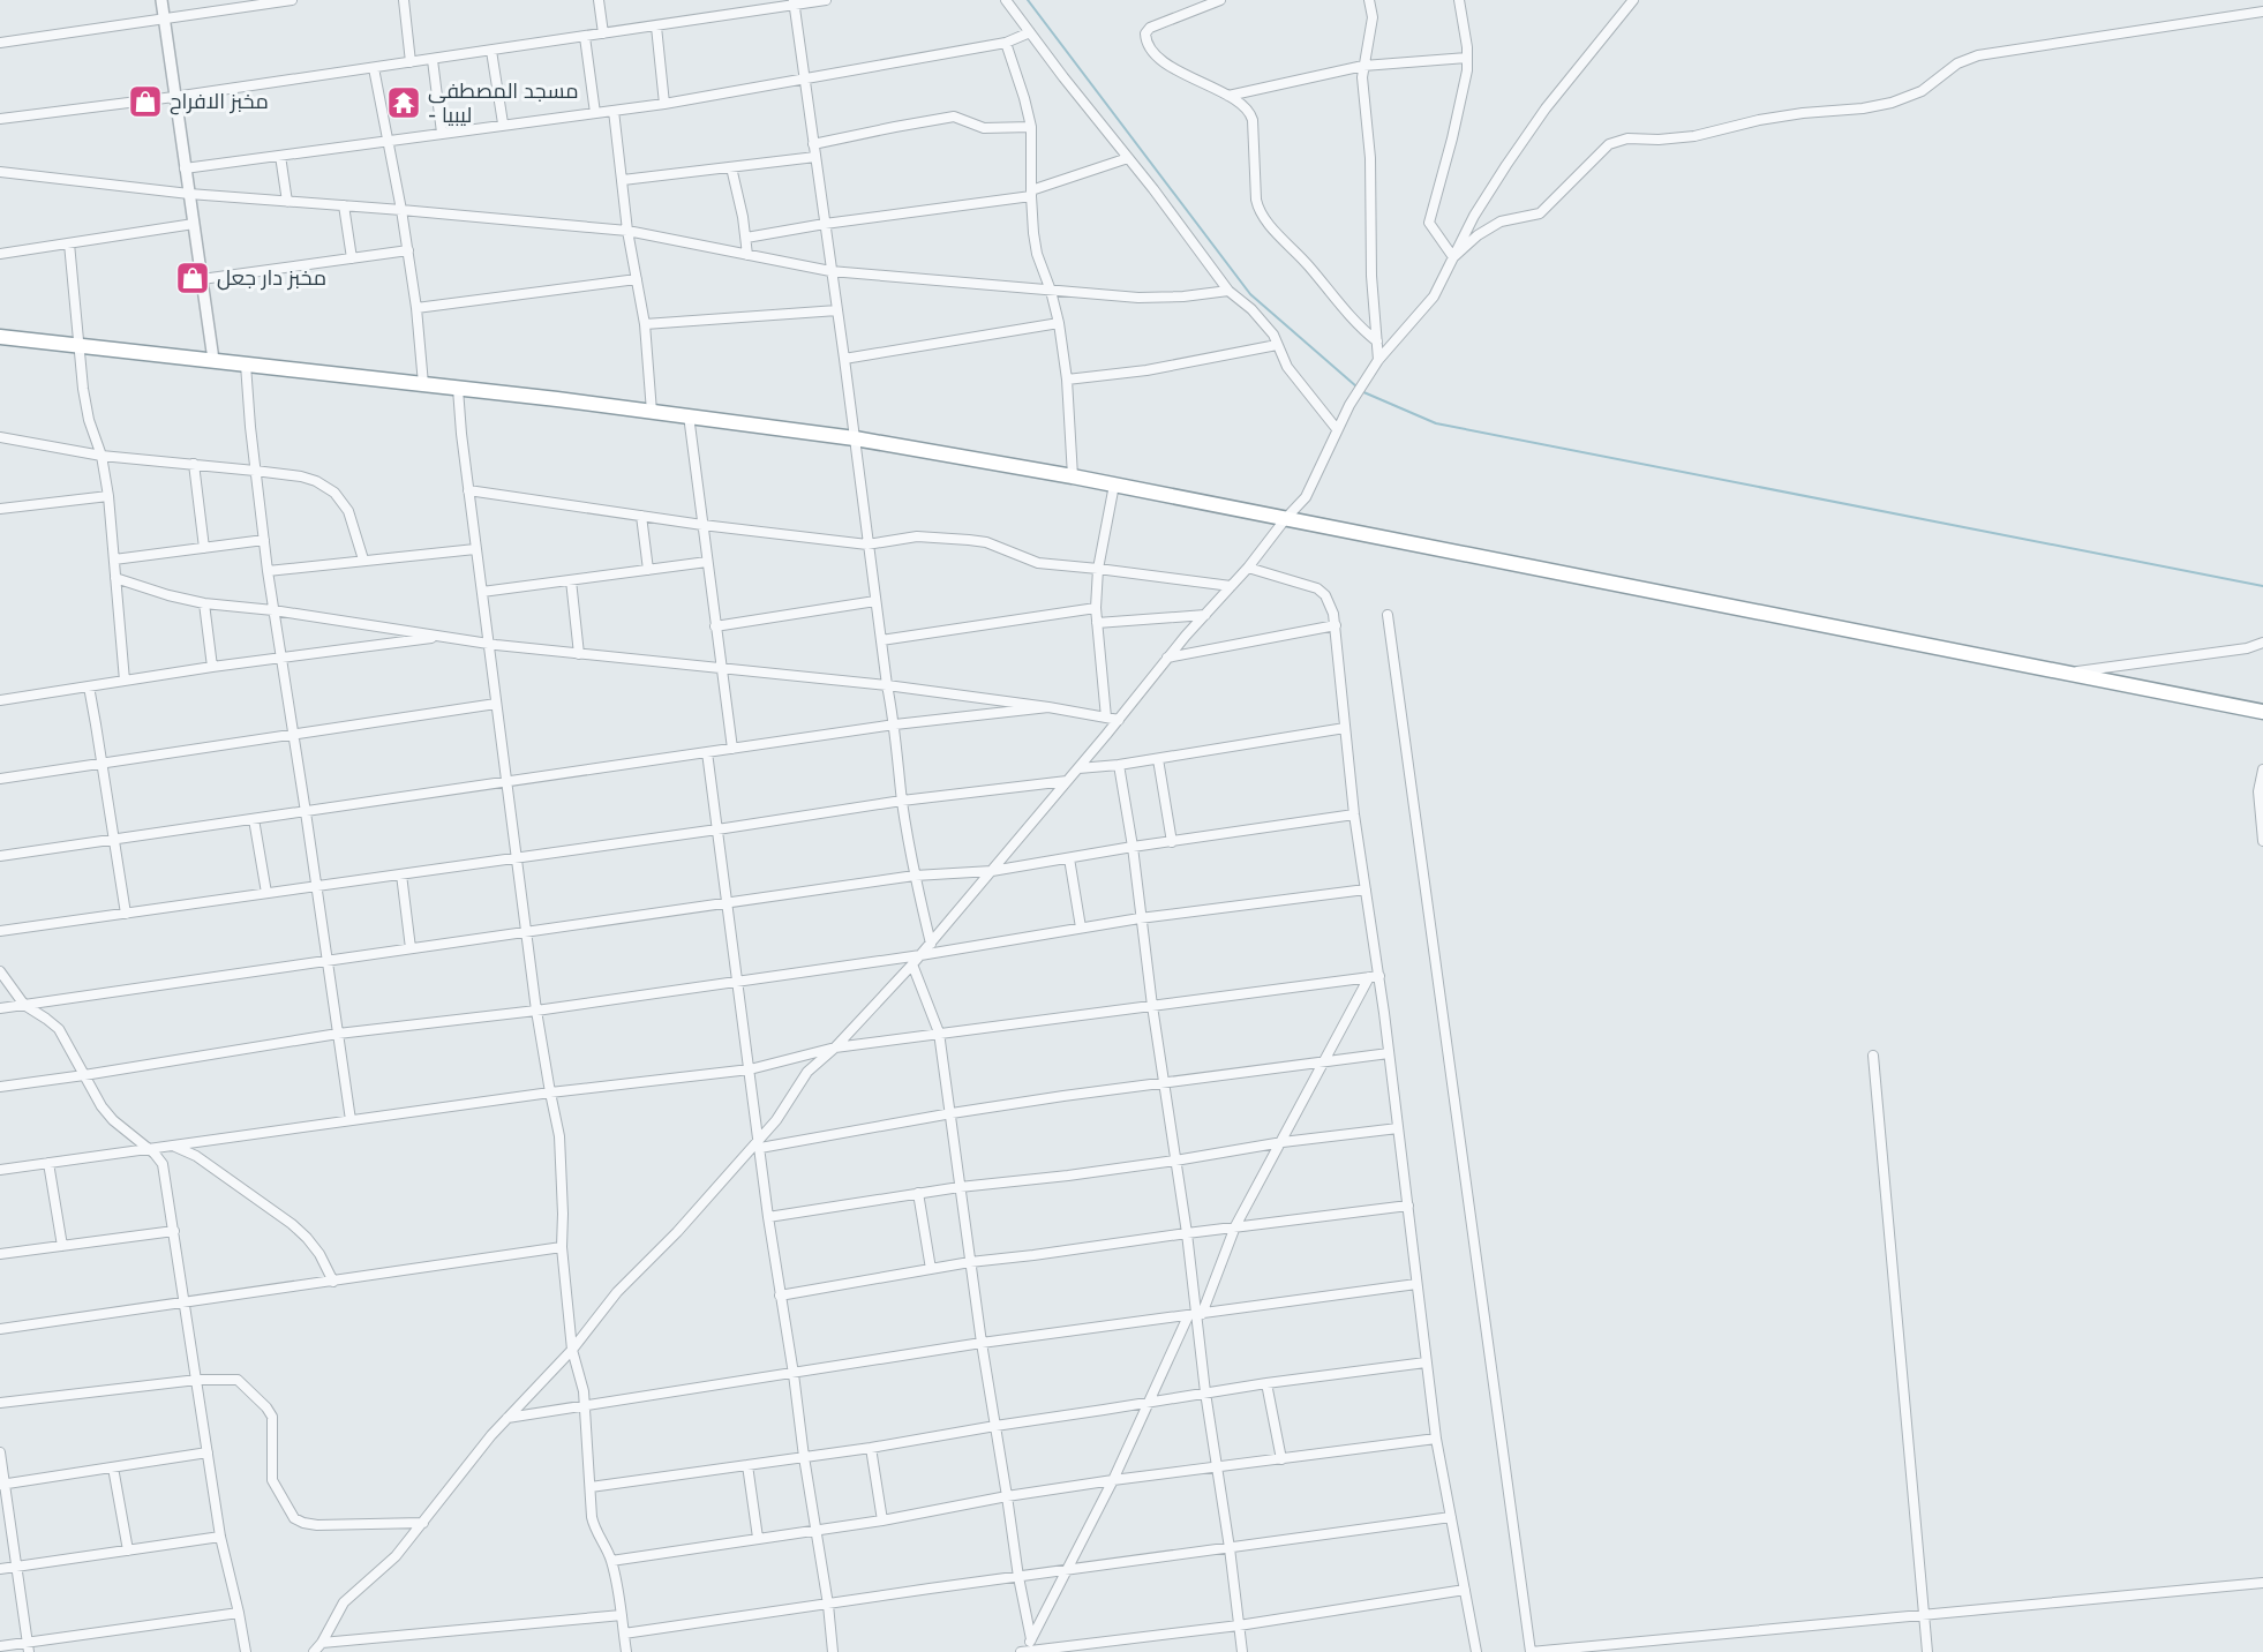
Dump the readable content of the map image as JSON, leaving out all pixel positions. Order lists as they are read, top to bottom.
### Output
{
  "places": {
    "shop": ["مخبز الافراح", "مخبز دار جعل"],
    "temple": ["مسجد المصطفى - ليبيا"]
  }
}
